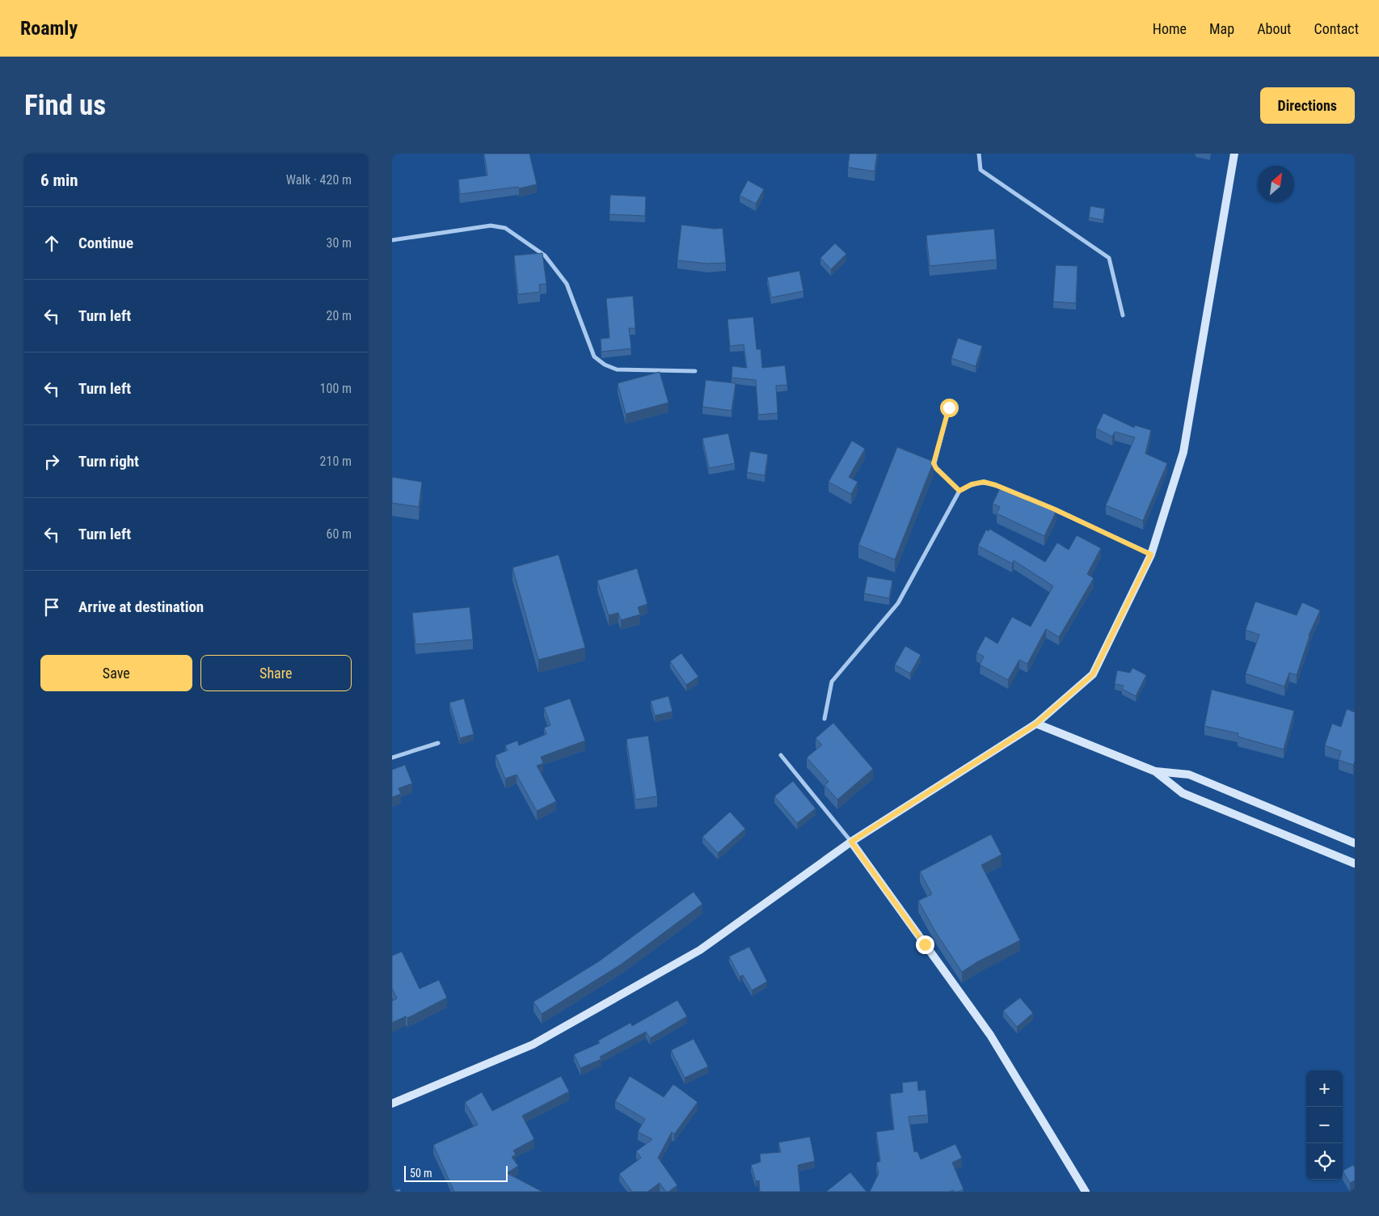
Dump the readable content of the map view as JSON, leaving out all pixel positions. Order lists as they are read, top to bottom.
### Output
{
  "scale_bar": "50 m",
  "north": "top right",
  "page": {
    "header": "Roamly",
    "nav": [
      "Home",
      "Map",
      "About",
      "Contact"
    ],
    "buttons": [
      "Directions",
      ["Save", "Share"]
    ],
    "title": "Find us",
    "heading": ["6 min", "Walk · 420 m"],
    "list": [
      ["Continue", "30 m"],
      ["Turn left", "20 m"],
      ["Turn left", "100 m"],
      ["Turn right", "210 m"],
      ["Turn left", "60 m"],
      "Arrive at destination"
    ],
    "map_buttons": ["+", "−"],
    "scale": "50 m"
  }
}
